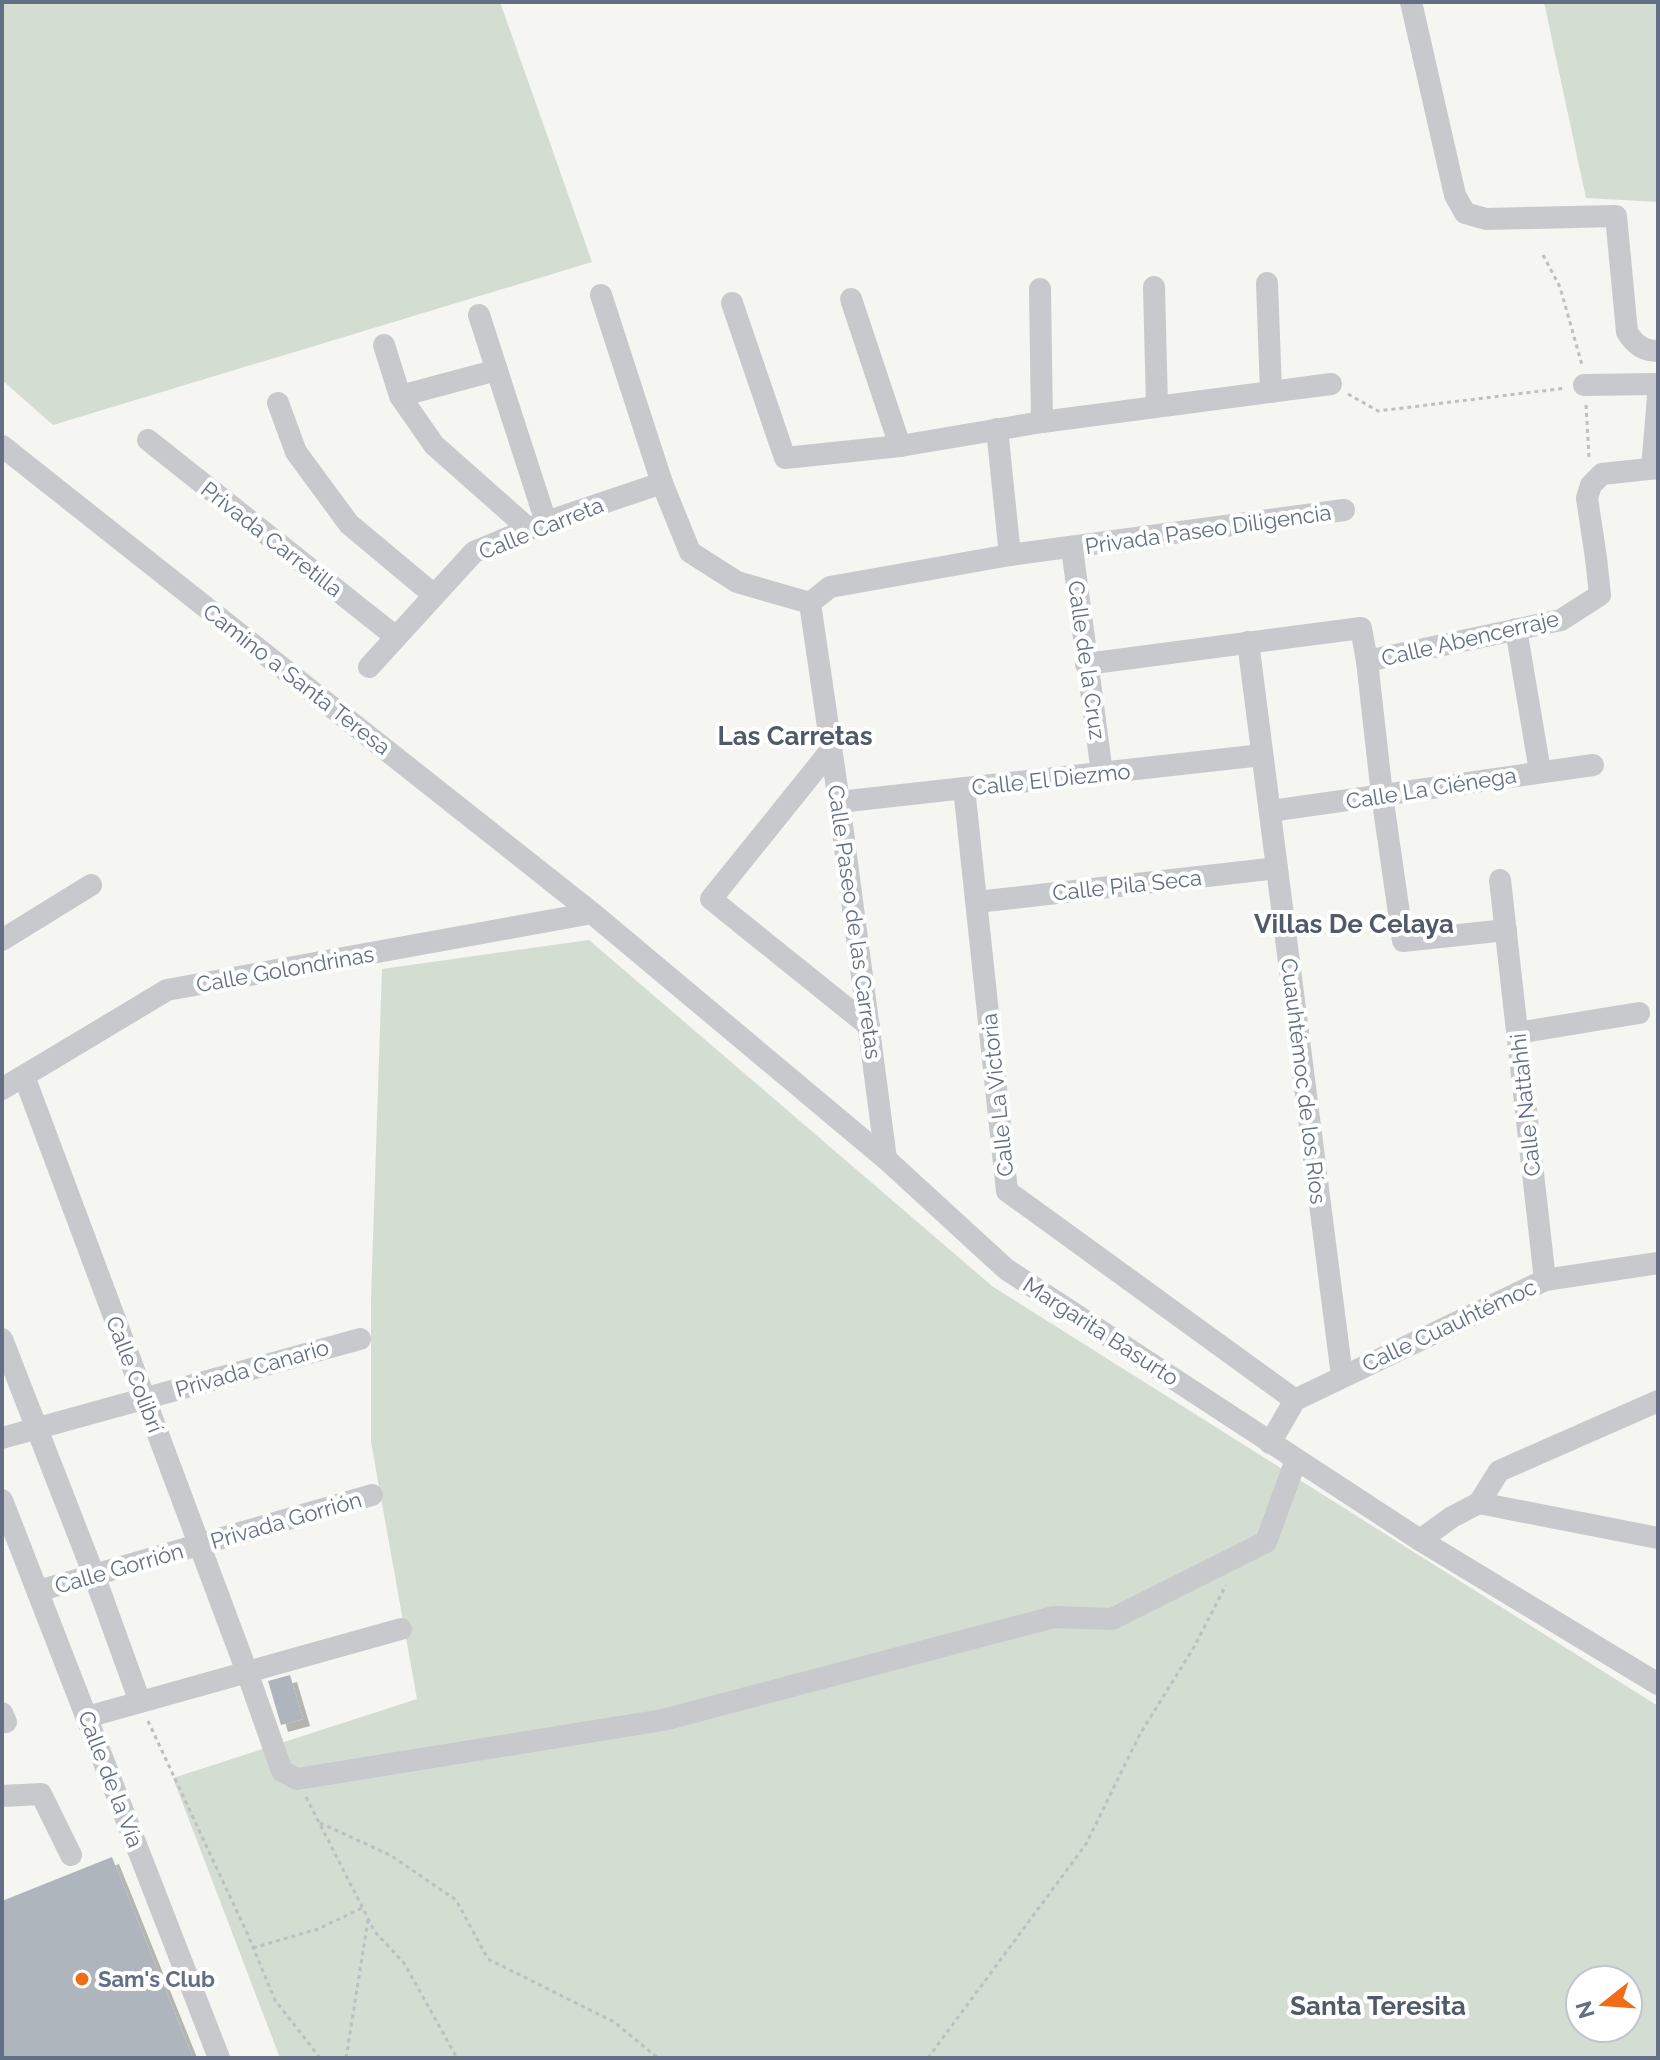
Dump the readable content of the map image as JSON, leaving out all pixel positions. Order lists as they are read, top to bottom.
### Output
{
  "streets": {
    "street": [
      "Calle Carreta",
      "Privada Paseo Diligencia",
      "Privada Carretilla",
      "Calle Abencerraje",
      "Calle de la Cruz",
      "Camino a Santa Teresa",
      "Calle El Diezmo",
      "Calle La Ciénega",
      "Calle Pila Seca",
      "Calle Paseo de las Carretas",
      "Calle Golondrinas",
      "Cuauhtémoc de los Ríos",
      "Calle La Victoria",
      "Calle Nattahhi",
      "Calle Cuauhtémoc",
      "Margarita Basurto",
      "Privada Canario",
      "Calle Colibrí",
      "Privada Gorrión",
      "Calle Gorrión",
      "Calle de la Vía"
    ]
  },
  "crossings": [
    ["Calle Carreta", "Privada Carretilla"],
    ["Privada Paseo Diligencia", "Calle de la Cruz"],
    ["Privada Paseo Diligencia", "Calle Paseo de las Carretas"],
    ["Calle Abencerraje", "Calle de la Cruz"],
    ["Calle Abencerraje", "Cuauhtémoc de los Ríos"],
    ["Calle de la Cruz", "Calle El Diezmo"],
    ["Camino a Santa Teresa", "Calle Golondrinas"],
    ["Camino a Santa Teresa", "Margarita Basurto"],
    ["Calle El Diezmo", "Calle Paseo de las Carretas"],
    ["Calle El Diezmo", "Cuauhtémoc de los Ríos"],
    ["Calle El Diezmo", "Calle La Victoria"],
    ["Calle La Ciénega", "Cuauhtémoc de los Ríos"],
    ["Calle Pila Seca", "Cuauhtémoc de los Ríos"],
    ["Calle Pila Seca", "Calle La Victoria"],
    ["Calle Paseo de las Carretas", "Margarita Basurto"],
    ["Calle Golondrinas", "Margarita Basurto"],
    ["Calle Golondrinas", "Calle Colibrí"],
    ["Cuauhtémoc de los Ríos", "Calle Cuauhtémoc"],
    ["Calle La Victoria", "Calle Cuauhtémoc"],
    ["Calle Nattahhi", "Calle Cuauhtémoc"],
    ["Privada Canario", "Calle Colibrí"],
    ["Calle Colibrí", "Privada Gorrión"],
    ["Calle Colibrí", "Calle Gorrión"],
    ["Privada Gorrión", "Calle Gorrión"],
    ["Calle Gorrión", "Calle de la Vía"]
  ],
  "districts": ["Las Carretas", "Villas De Celaya", "Santa Teresita"],
  "places": ["Sam's Club"],
  "north": "left"
}
